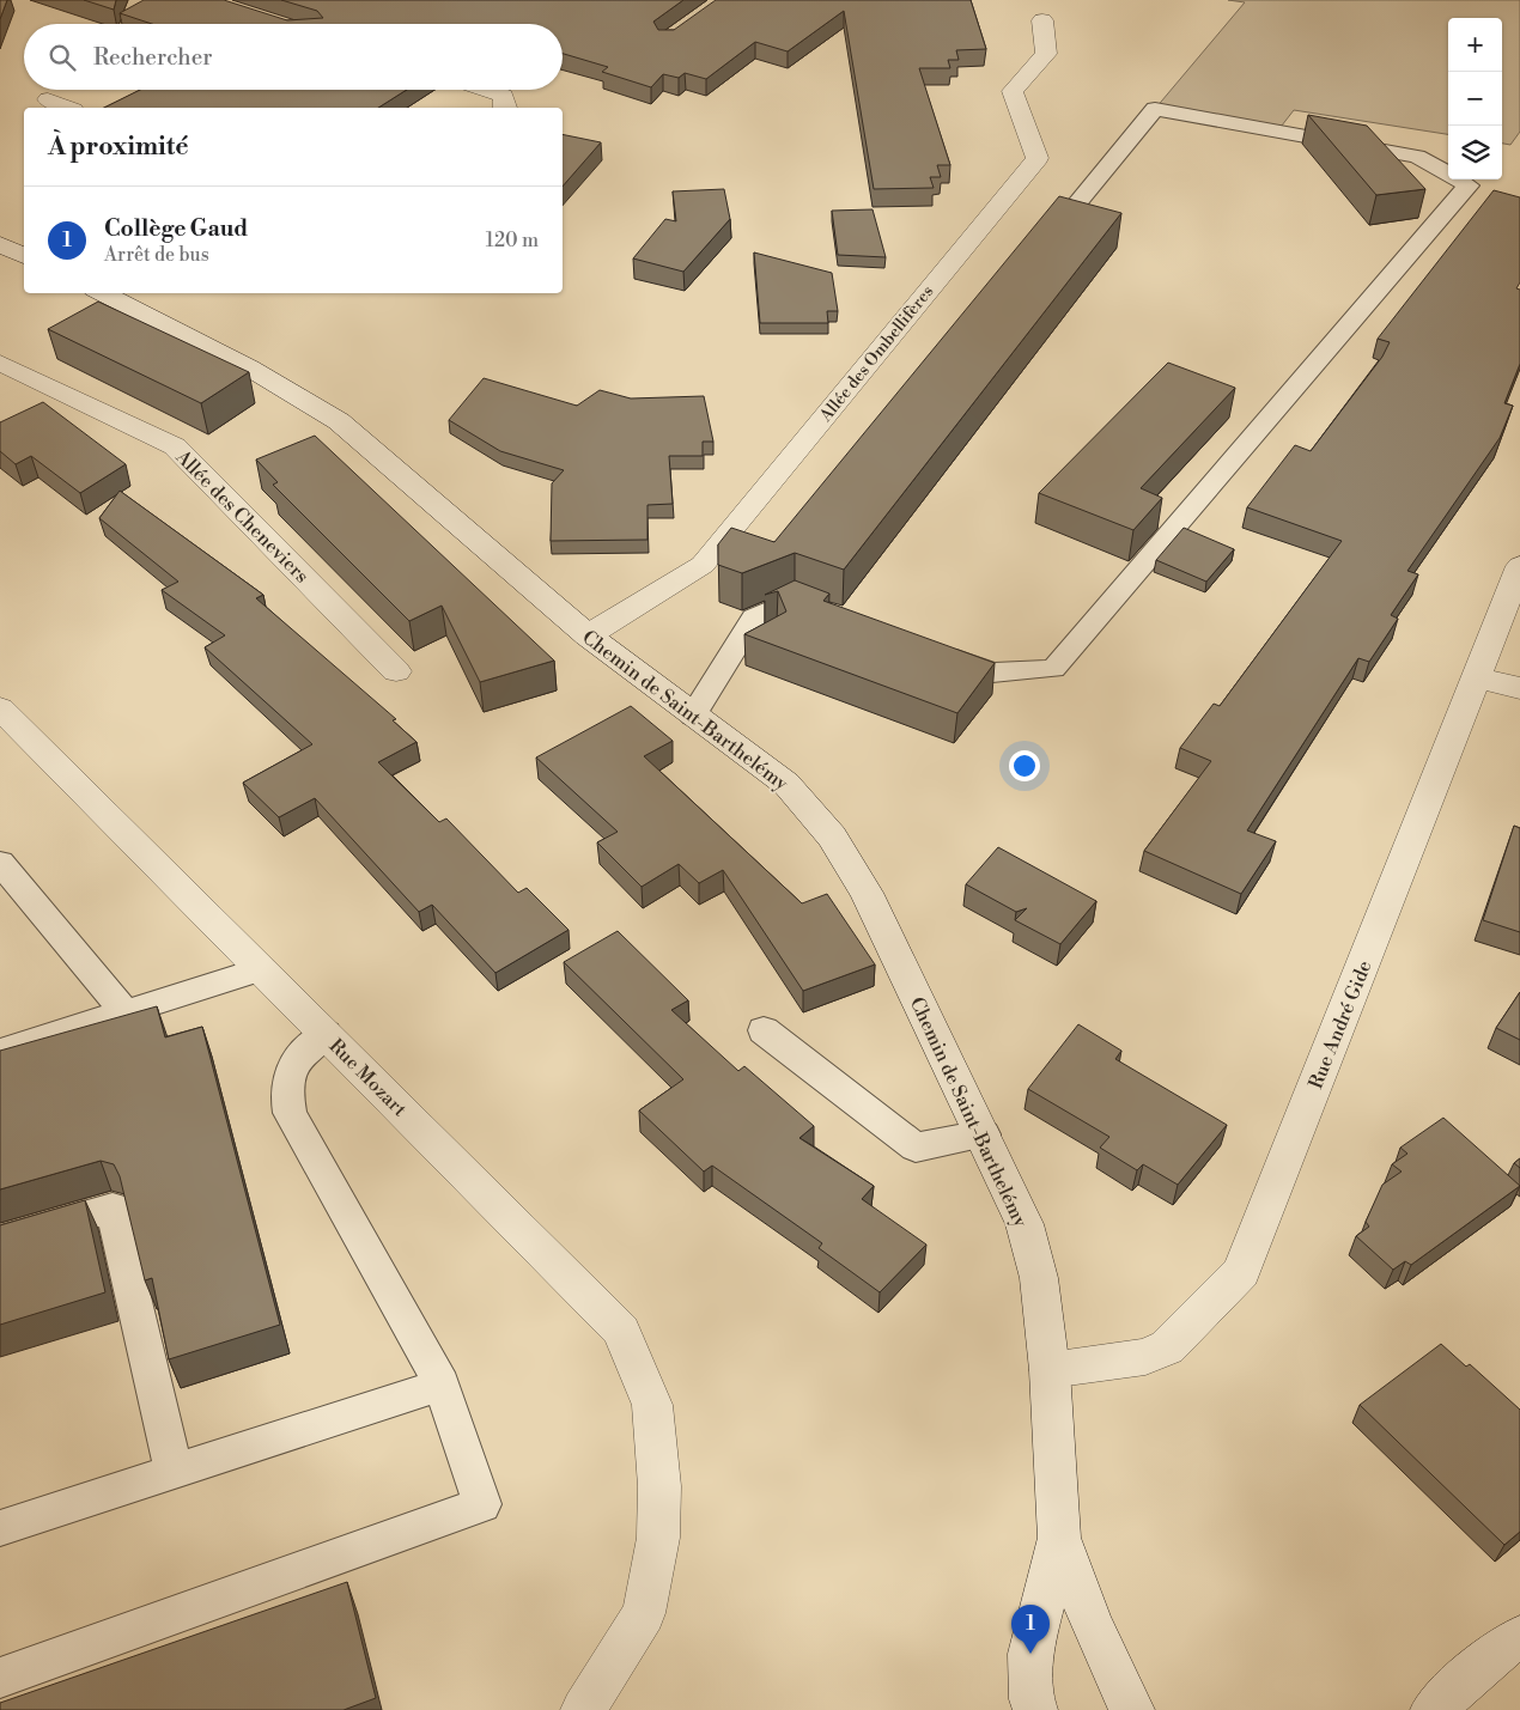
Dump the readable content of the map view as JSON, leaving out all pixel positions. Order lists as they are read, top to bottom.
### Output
{
  "streets": {
    "street": [
      "Allée des Ombellifères",
      "Allée des Cheneviers",
      "Chemin de Saint-Barthelémy",
      "Rue André Gide",
      "Rue Mozart"
    ]
  },
  "crossings": [
    ["Allée des Ombellifères", "Chemin de Saint-Barthelémy"],
    ["Chemin de Saint-Barthelémy", "Rue André Gide"]
  ],
  "page": {
    "map_buttons": ["+", "−"],
    "search": "Rechercher",
    "heading": "À proximité",
    "list": [
      {
        "mark": "1",
        "name": "Collège Gaud",
        "note": "Arrêt de bus",
        "value": "120 m"
      }
    ],
    "pins": "1"
  }
}
